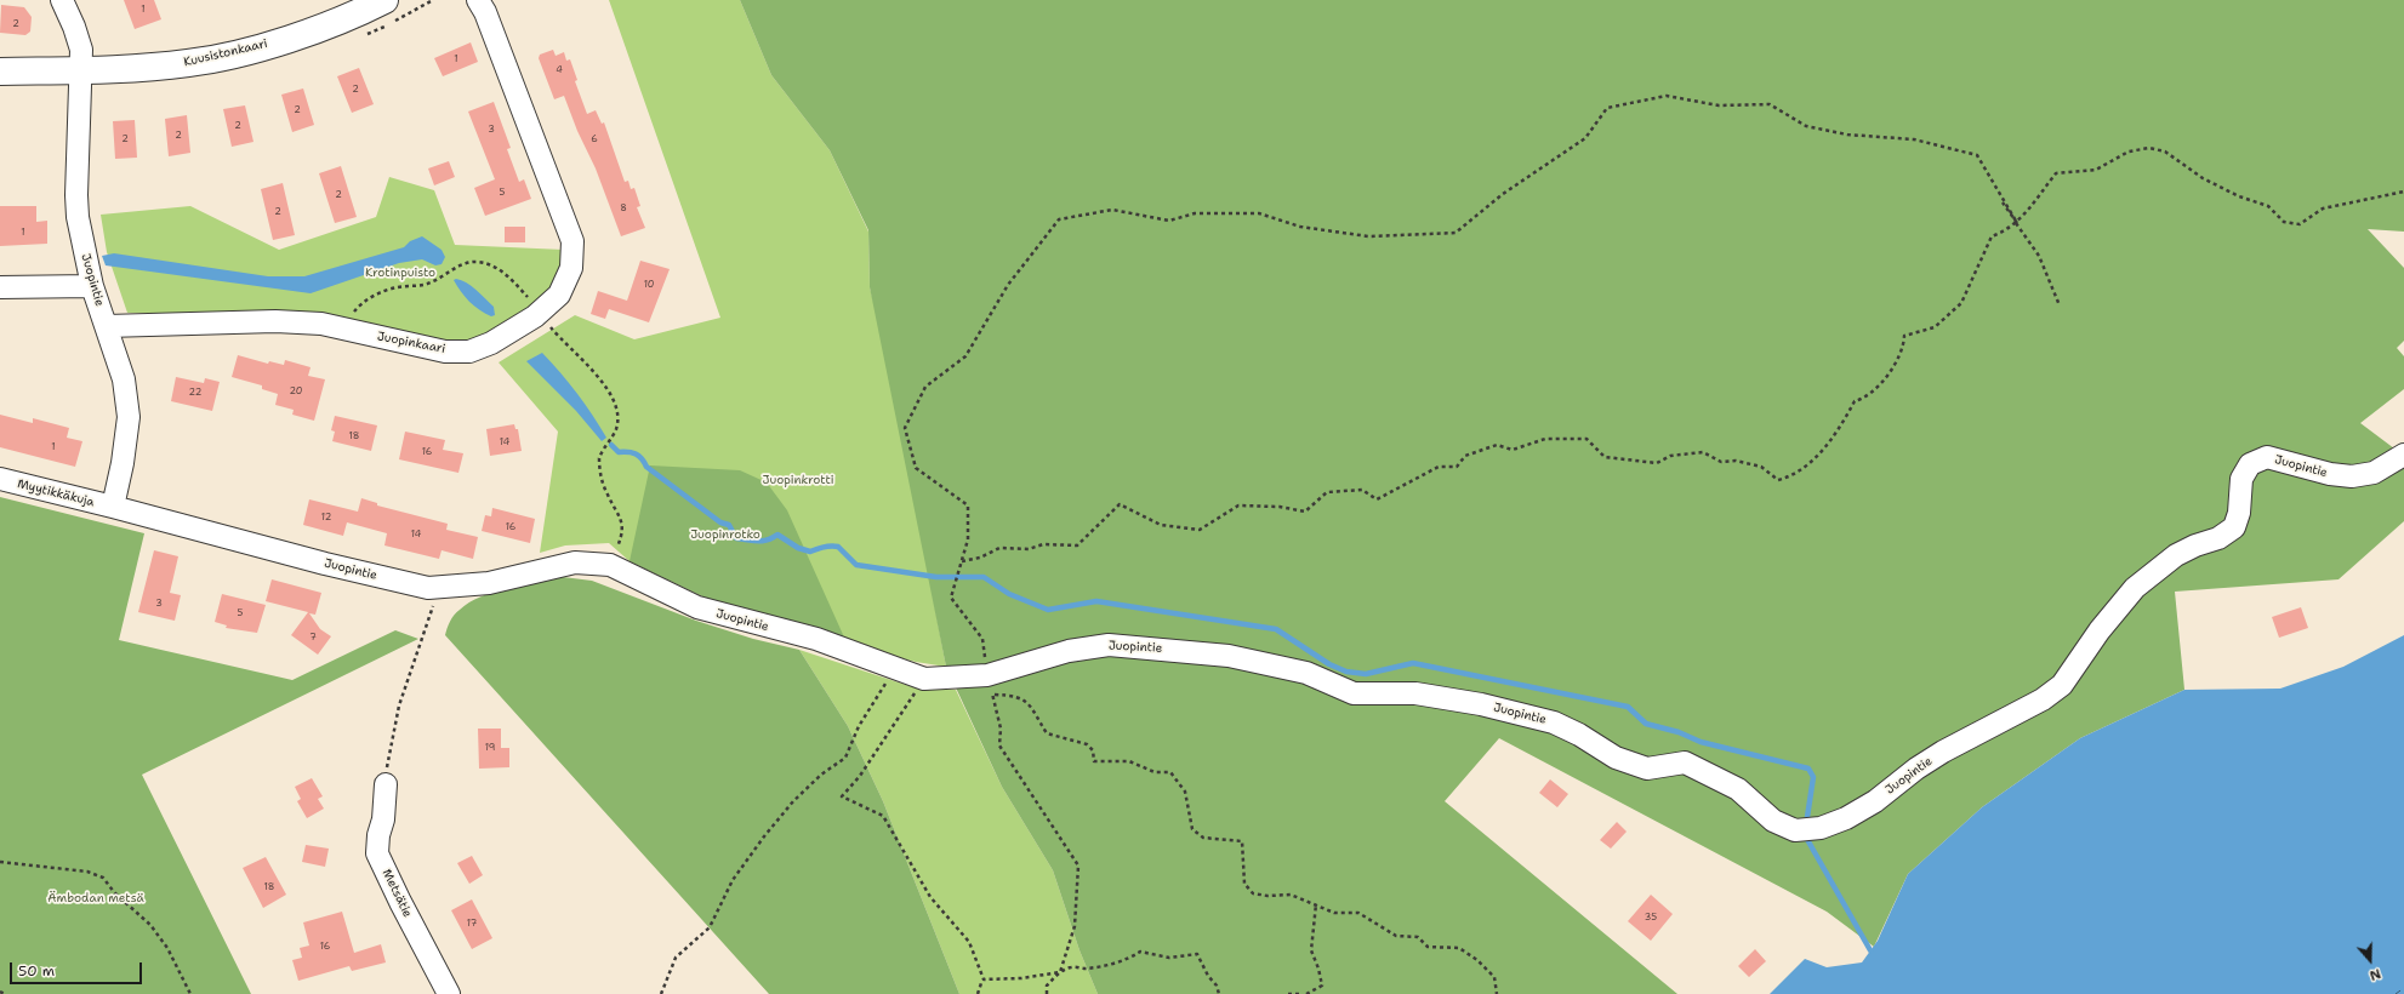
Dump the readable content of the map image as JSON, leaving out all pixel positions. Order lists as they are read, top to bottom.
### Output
{
  "streets": {
    "street": [
      "Kuusistonkaari",
      "Juopintie",
      "Juopinkaari",
      "Myytikkäkuja",
      "Metsätie"
    ]
  },
  "crossings": [
    ["Kuusistonkaari", "Juopintie"],
    ["Juopintie", "Juopinkaari"],
    ["Juopintie", "Myytikkäkuja"]
  ],
  "parks": [
    "Krotinpuisto",
    "Juopinkrotti",
    "Juopinrotko",
    "Ämbodan metsä"
  ],
  "house_numbers": [
    "1",
    "2",
    "1",
    "4",
    "2",
    "2",
    "2",
    "3",
    "2",
    "2",
    "6",
    "5",
    "2",
    "8",
    "2",
    "1",
    "10",
    "20",
    "22",
    "18",
    "14",
    "1",
    "16",
    "12",
    "16",
    "14",
    "3",
    "5",
    "7",
    "19",
    "18",
    "35",
    "17",
    "16"
  ],
  "scale_bar": "50 m",
  "north": "bottom"
}
